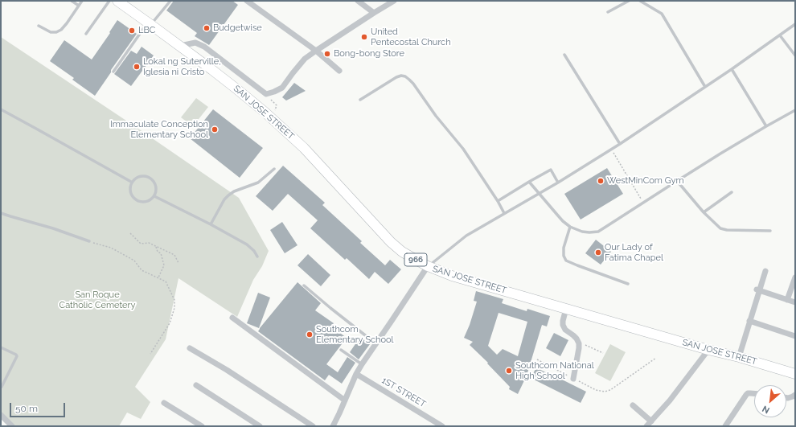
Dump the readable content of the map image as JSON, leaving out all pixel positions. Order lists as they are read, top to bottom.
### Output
{
  "streets": {
    "main road": ["SAN JOSE STREET", "966"],
    "street": ["1ST STREET"]
  },
  "parks": ["San Roque Catholic Cemetery"],
  "places": [
    "Budgetwise",
    "LBC",
    "United Pentecostal Church",
    "Bong-bong Store",
    "Lokal ng Suterville, Iglesia ni Cristo",
    "Immaculate Conception Elementary School",
    "WestMinCom Gym",
    "Our Lady of Fatima Chapel",
    "Southcom Elementary School",
    "Southcom National High School"
  ],
  "scale_bar": "50 m",
  "north": "bottom left"
}
